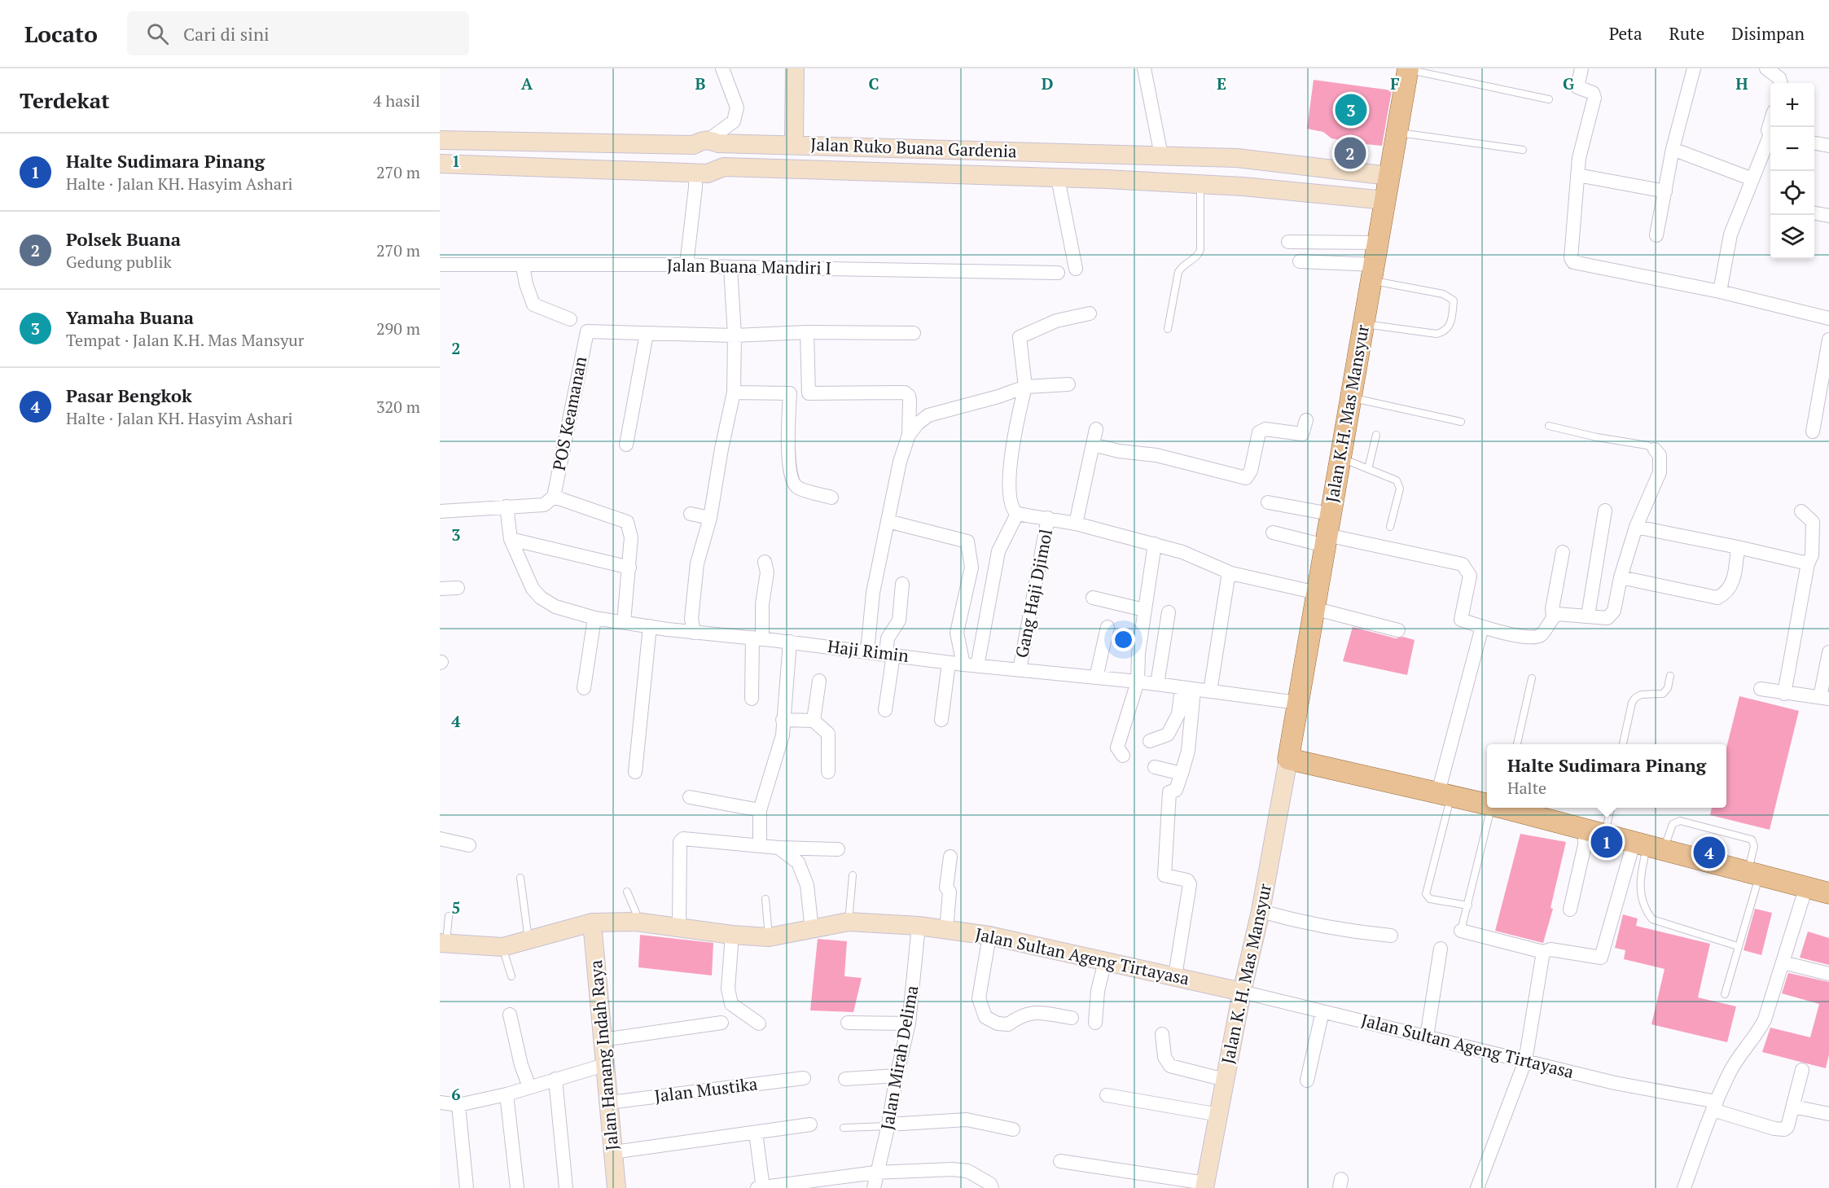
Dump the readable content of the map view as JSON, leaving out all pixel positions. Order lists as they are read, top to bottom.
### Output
{
  "streets": {
    "main road": ["Jalan K.H. Mas Mansyur"],
    "street": [
      "Jalan Ruko Buana Gardenia",
      "Jalan Buana Mandiri I",
      "POS Keamanan",
      "Gang Haji Djimol",
      "Haji Rimin",
      "Jalan Sultan Ageng Tirtayasa",
      "Jalan K. H. Mas Mansyur",
      "Jalan Hanang Indah Raya",
      "Jalan Mirah Delima",
      "Jalan Mustika"
    ]
  },
  "crossings": [
    ["Jalan Ruko Buana Gardenia", "Jalan K.H. Mas Mansyur"],
    ["Jalan K.H. Mas Mansyur", "Haji Rimin"],
    ["Jalan K.H. Mas Mansyur", "Jalan K. H. Mas Mansyur"],
    ["Gang Haji Djimol", "Haji Rimin"],
    ["Jalan Sultan Ageng Tirtayasa", "Jalan K. H. Mas Mansyur"],
    ["Jalan Sultan Ageng Tirtayasa", "Jalan Hanang Indah Raya"],
    ["Jalan Sultan Ageng Tirtayasa", "Jalan Mirah Delima"],
    ["Jalan Hanang Indah Raya", "Jalan Mustika"]
  ],
  "page": {
    "header": "Locato",
    "search": "Cari di sini",
    "nav": ["Peta", "Rute", "Disimpan"],
    "heading": ["Terdekat", "4 hasil"],
    "map_buttons": ["+", "−"],
    "pins": [
      "3",
      "2",
      "1",
      "4"
    ],
    "list": [
      {
        "mark": "1",
        "name": "Halte Sudimara Pinang",
        "note": "Halte · Jalan KH. Hasyim Ashari",
        "value": "270 m"
      },
      {
        "mark": "2",
        "name": "Polsek Buana",
        "note": "Gedung publik",
        "value": "270 m"
      },
      {
        "mark": "3",
        "name": "Yamaha Buana",
        "note": "Tempat · Jalan K.H. Mas Mansyur",
        "value": "290 m"
      },
      {
        "mark": "4",
        "name": "Pasar Bengkok",
        "note": "Halte · Jalan KH. Hasyim Ashari",
        "value": "320 m"
      }
    ],
    "popup": ["Halte Sudimara Pinang", "Halte"]
  },
  "grid": {
    "columns": [
      "A",
      "B",
      "C",
      "D",
      "E",
      "F",
      "G",
      "H"
    ],
    "rows": [
      "1",
      "2",
      "3",
      "4",
      "5",
      "6"
    ]
  }
}
